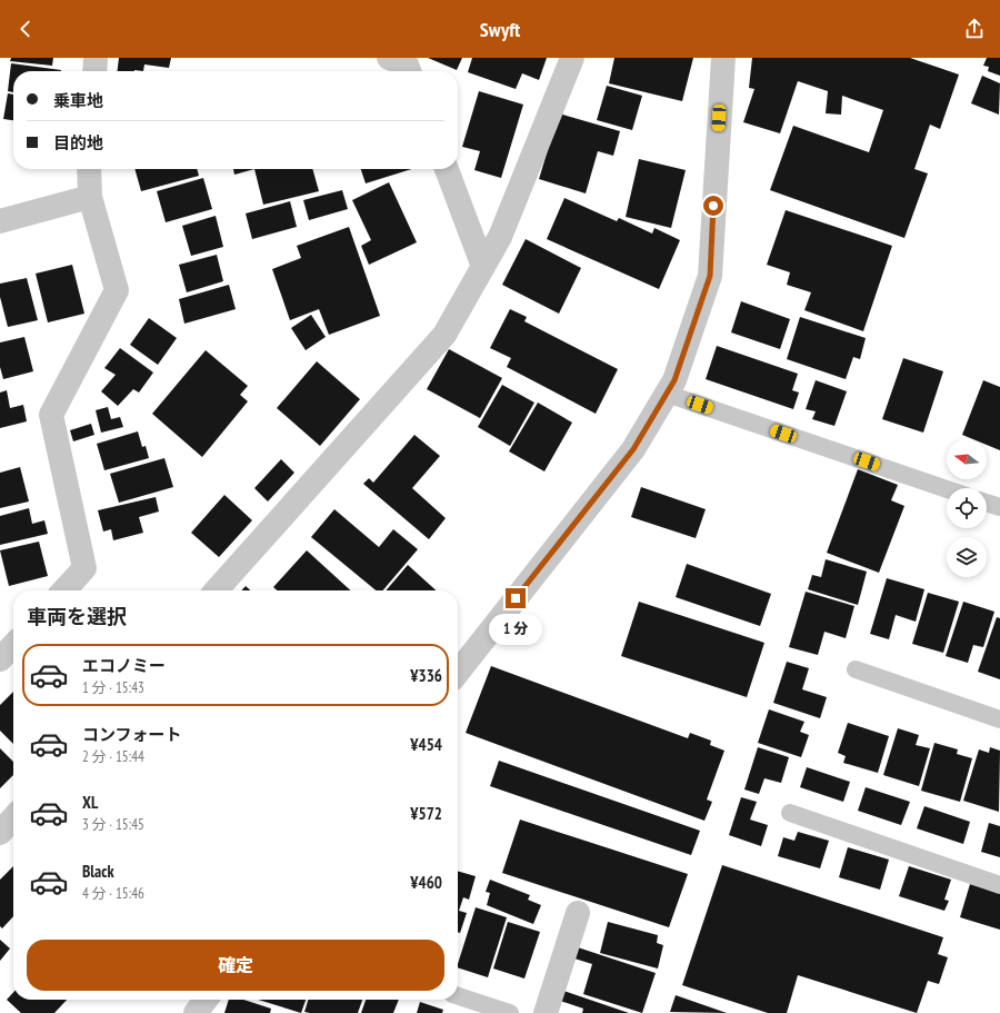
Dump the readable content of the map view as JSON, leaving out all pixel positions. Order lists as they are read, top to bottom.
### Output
{
  "north": "left",
  "page": {
    "header": "Swyft",
    "banner": ["乗車地", "目的地"],
    "heading": "車両を選択",
    "bubble": "1 分",
    "list": [
      {
        "name": "エコノミー",
        "note": "1 分 · 15:43",
        "value": "¥336"
      },
      {
        "name": "コンフォート",
        "note": "2 分 · 15:44",
        "value": "¥454"
      },
      {
        "name": "XL",
        "note": "3 分 · 15:45",
        "value": "¥572"
      },
      {
        "name": "Black",
        "note": "4 分 · 15:46",
        "value": "¥460"
      }
    ],
    "buttons": "確定"
  }
}
